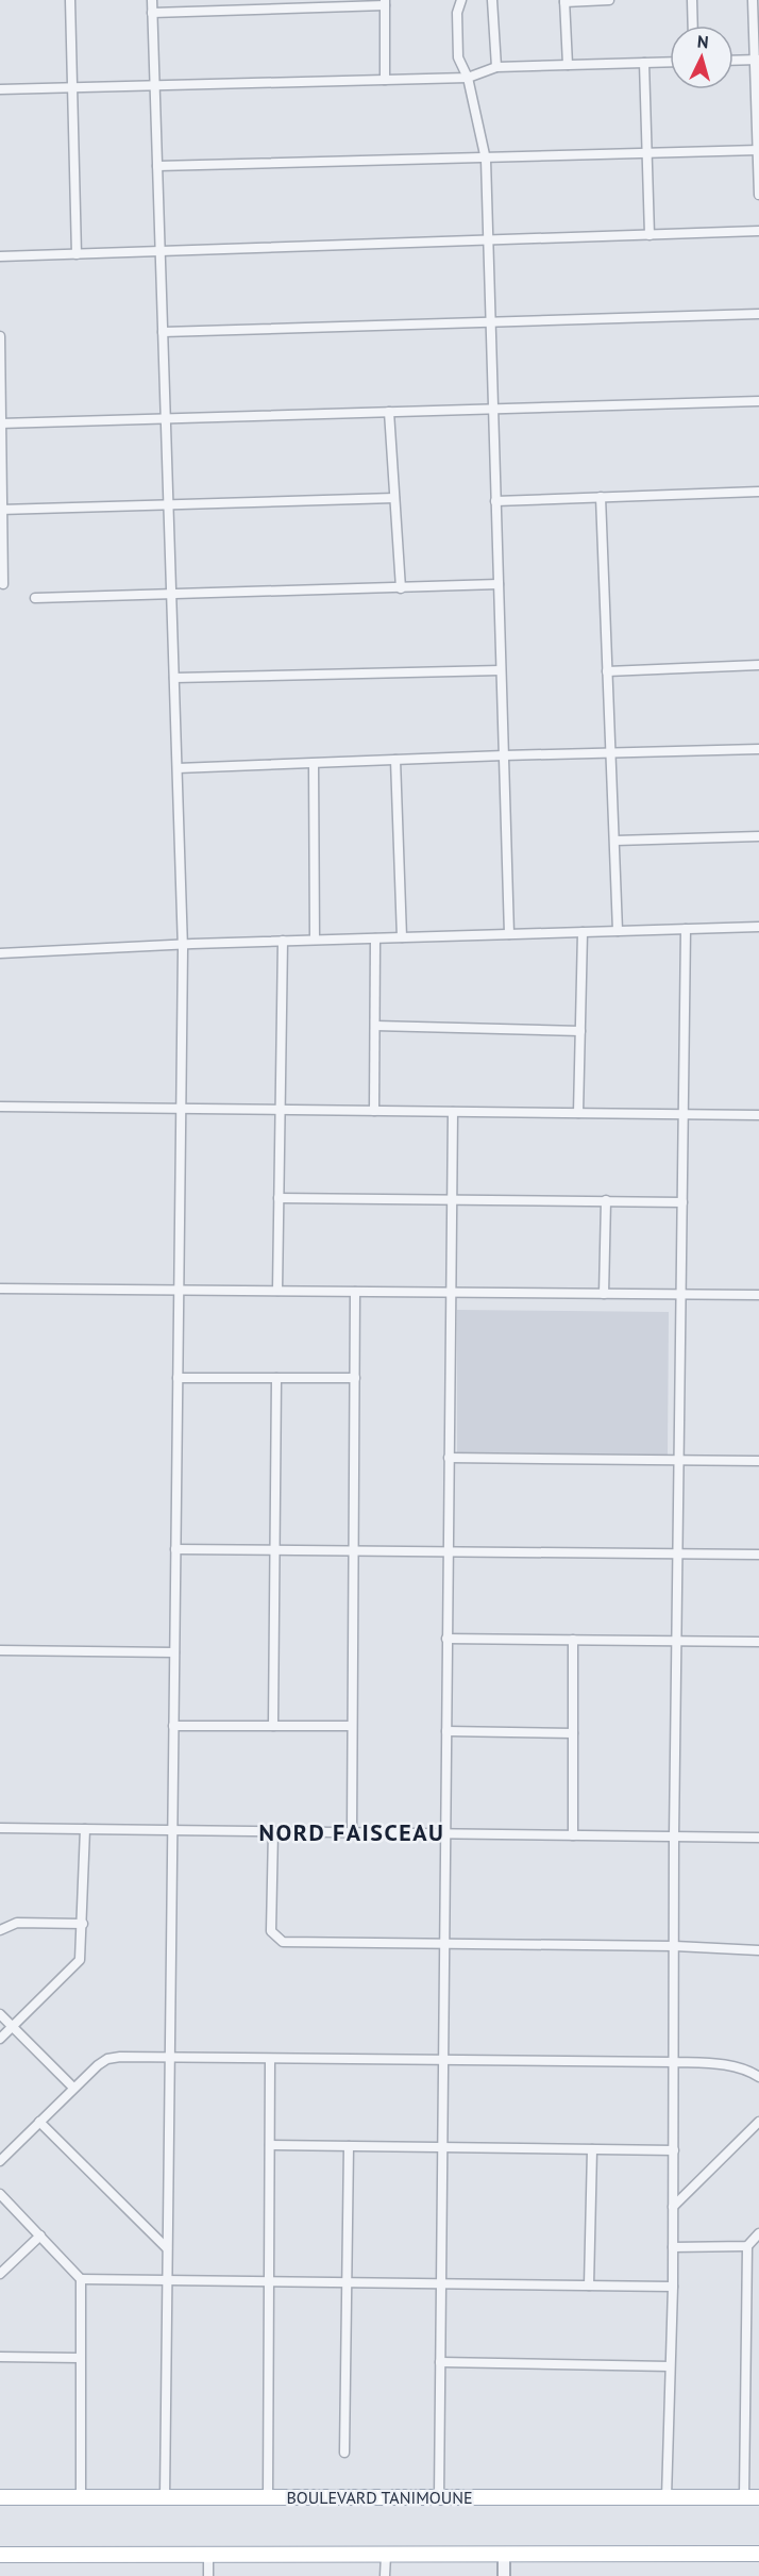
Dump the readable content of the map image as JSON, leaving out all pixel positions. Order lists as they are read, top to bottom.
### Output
{
  "streets": {
    "main road": ["BOULEVARD TANIMOUNE"]
  },
  "districts": ["NORD FAISCEAU"],
  "north": "top"
}
